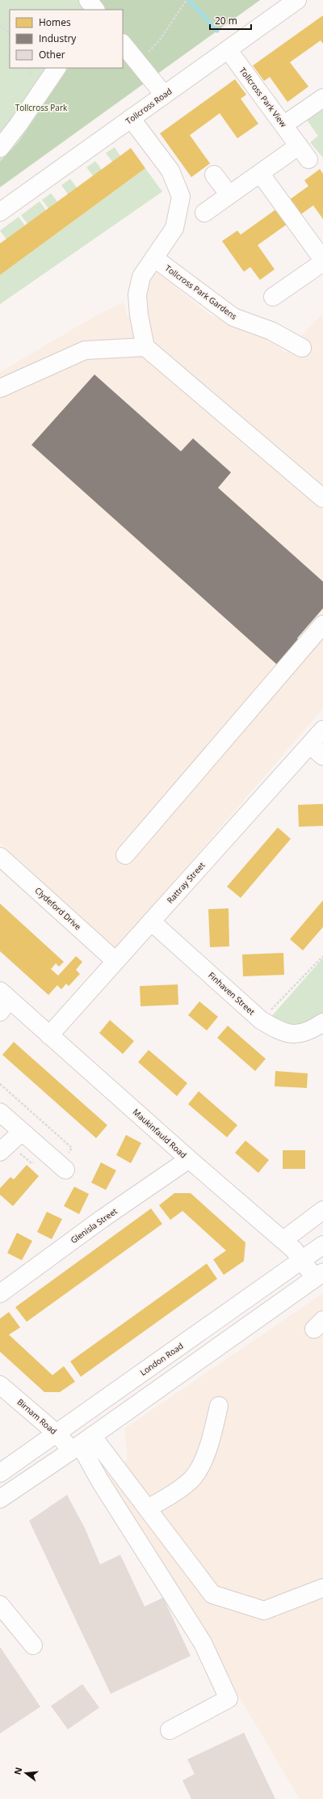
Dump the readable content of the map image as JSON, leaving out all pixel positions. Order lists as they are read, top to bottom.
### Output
{
  "streets": {
    "street": [
      "Tollcross Park View",
      "Tollcross Road",
      "Tollcross Park Gardens",
      "Rattray Street",
      "Clydeford Drive",
      "Finhaven Street",
      "Maukinfauld Road",
      "Glenisla Street",
      "London Road",
      "Birnam Road"
    ]
  },
  "crossings": [
    ["Tollcross Park View", "Tollcross Road"],
    ["Rattray Street", "Clydeford Drive"],
    ["Rattray Street", "Finhaven Street"],
    ["Rattray Street", "Maukinfauld Road"],
    ["Maukinfauld Road", "Glenisla Street"],
    ["Maukinfauld Road", "London Road"],
    ["London Road", "Birnam Road"]
  ],
  "parks": ["Tollcross Park"],
  "legend": ["Homes", "Industry", "Other"],
  "scale_bar": "20 m",
  "north": "left"
}
